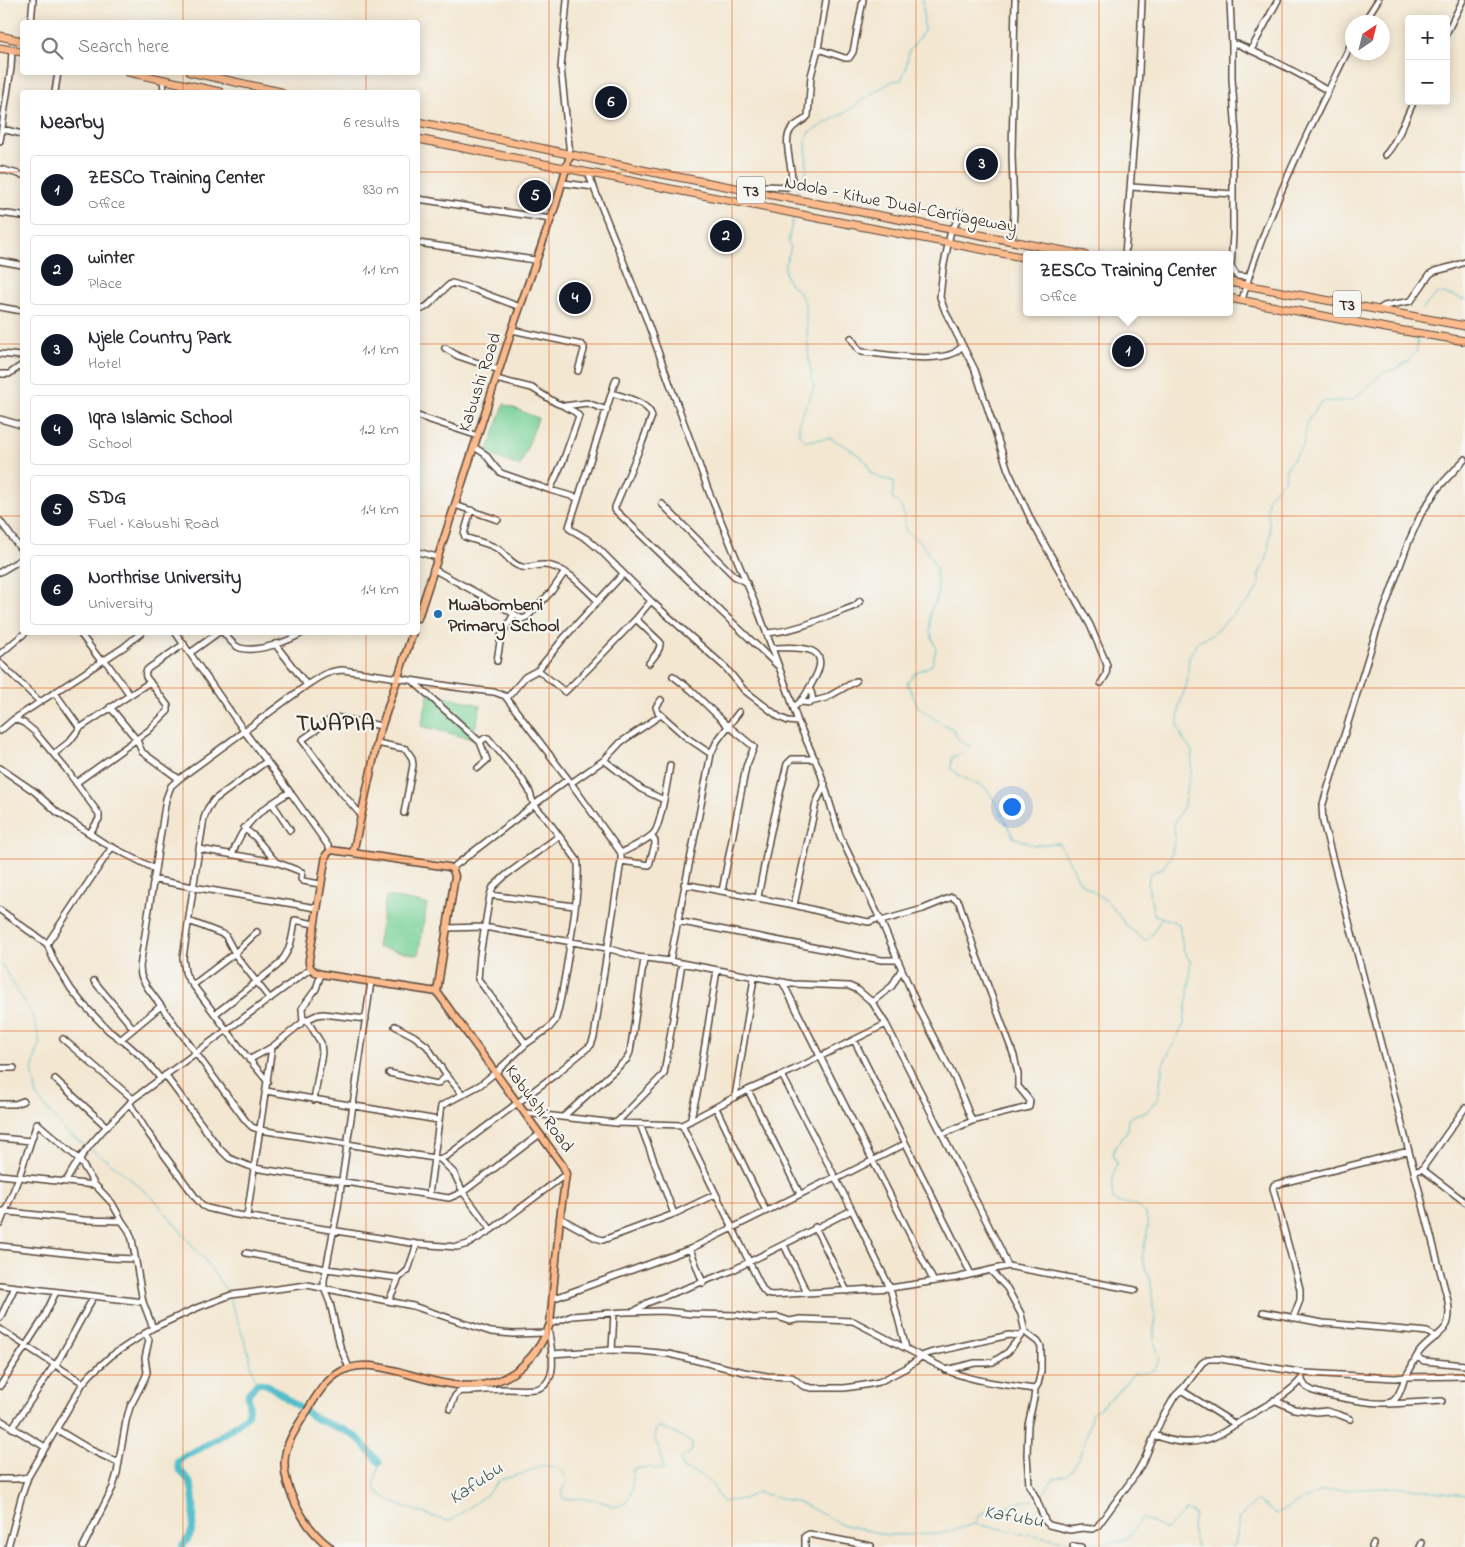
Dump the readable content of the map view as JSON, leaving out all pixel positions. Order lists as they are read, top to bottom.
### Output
{
  "streets": {
    "highway": ["T3", "Ndola - Kitwe Dual-Carriageway"],
    "main road": ["Kabushi Road"]
  },
  "crossings": [
    ["Ndola - Kitwe Dual-Carriageway", "Kabushi Road"]
  ],
  "districts": ["TWAPIA"],
  "water": ["Kafubu"],
  "places": ["Mwabombeni Primary School"],
  "north": "top right",
  "page": {
    "map_buttons": ["+", "−"],
    "search": "Search here",
    "pins": [
      "6",
      "3",
      "5",
      "2",
      "4",
      "1"
    ],
    "heading": ["Nearby", "6 results"],
    "list": [
      {
        "mark": "1",
        "name": "ZESCO Training Center",
        "note": "Office",
        "value": "830 m"
      },
      {
        "mark": "2",
        "name": "winter",
        "note": "Place",
        "value": "1.1 km"
      },
      {
        "mark": "3",
        "name": "Njele Country Park",
        "note": "Hotel",
        "value": "1.1 km"
      },
      {
        "mark": "4",
        "name": "Iqra Islamic School",
        "note": "School",
        "value": "1.2 km"
      },
      {
        "mark": "5",
        "name": "SDG",
        "note": "Fuel · Kabushi Road",
        "value": "1.4 km"
      },
      {
        "mark": "6",
        "name": "Northrise University",
        "note": "University",
        "value": "1.4 km"
      }
    ],
    "popup": ["ZESCO Training Center", "Office"]
  }
}
